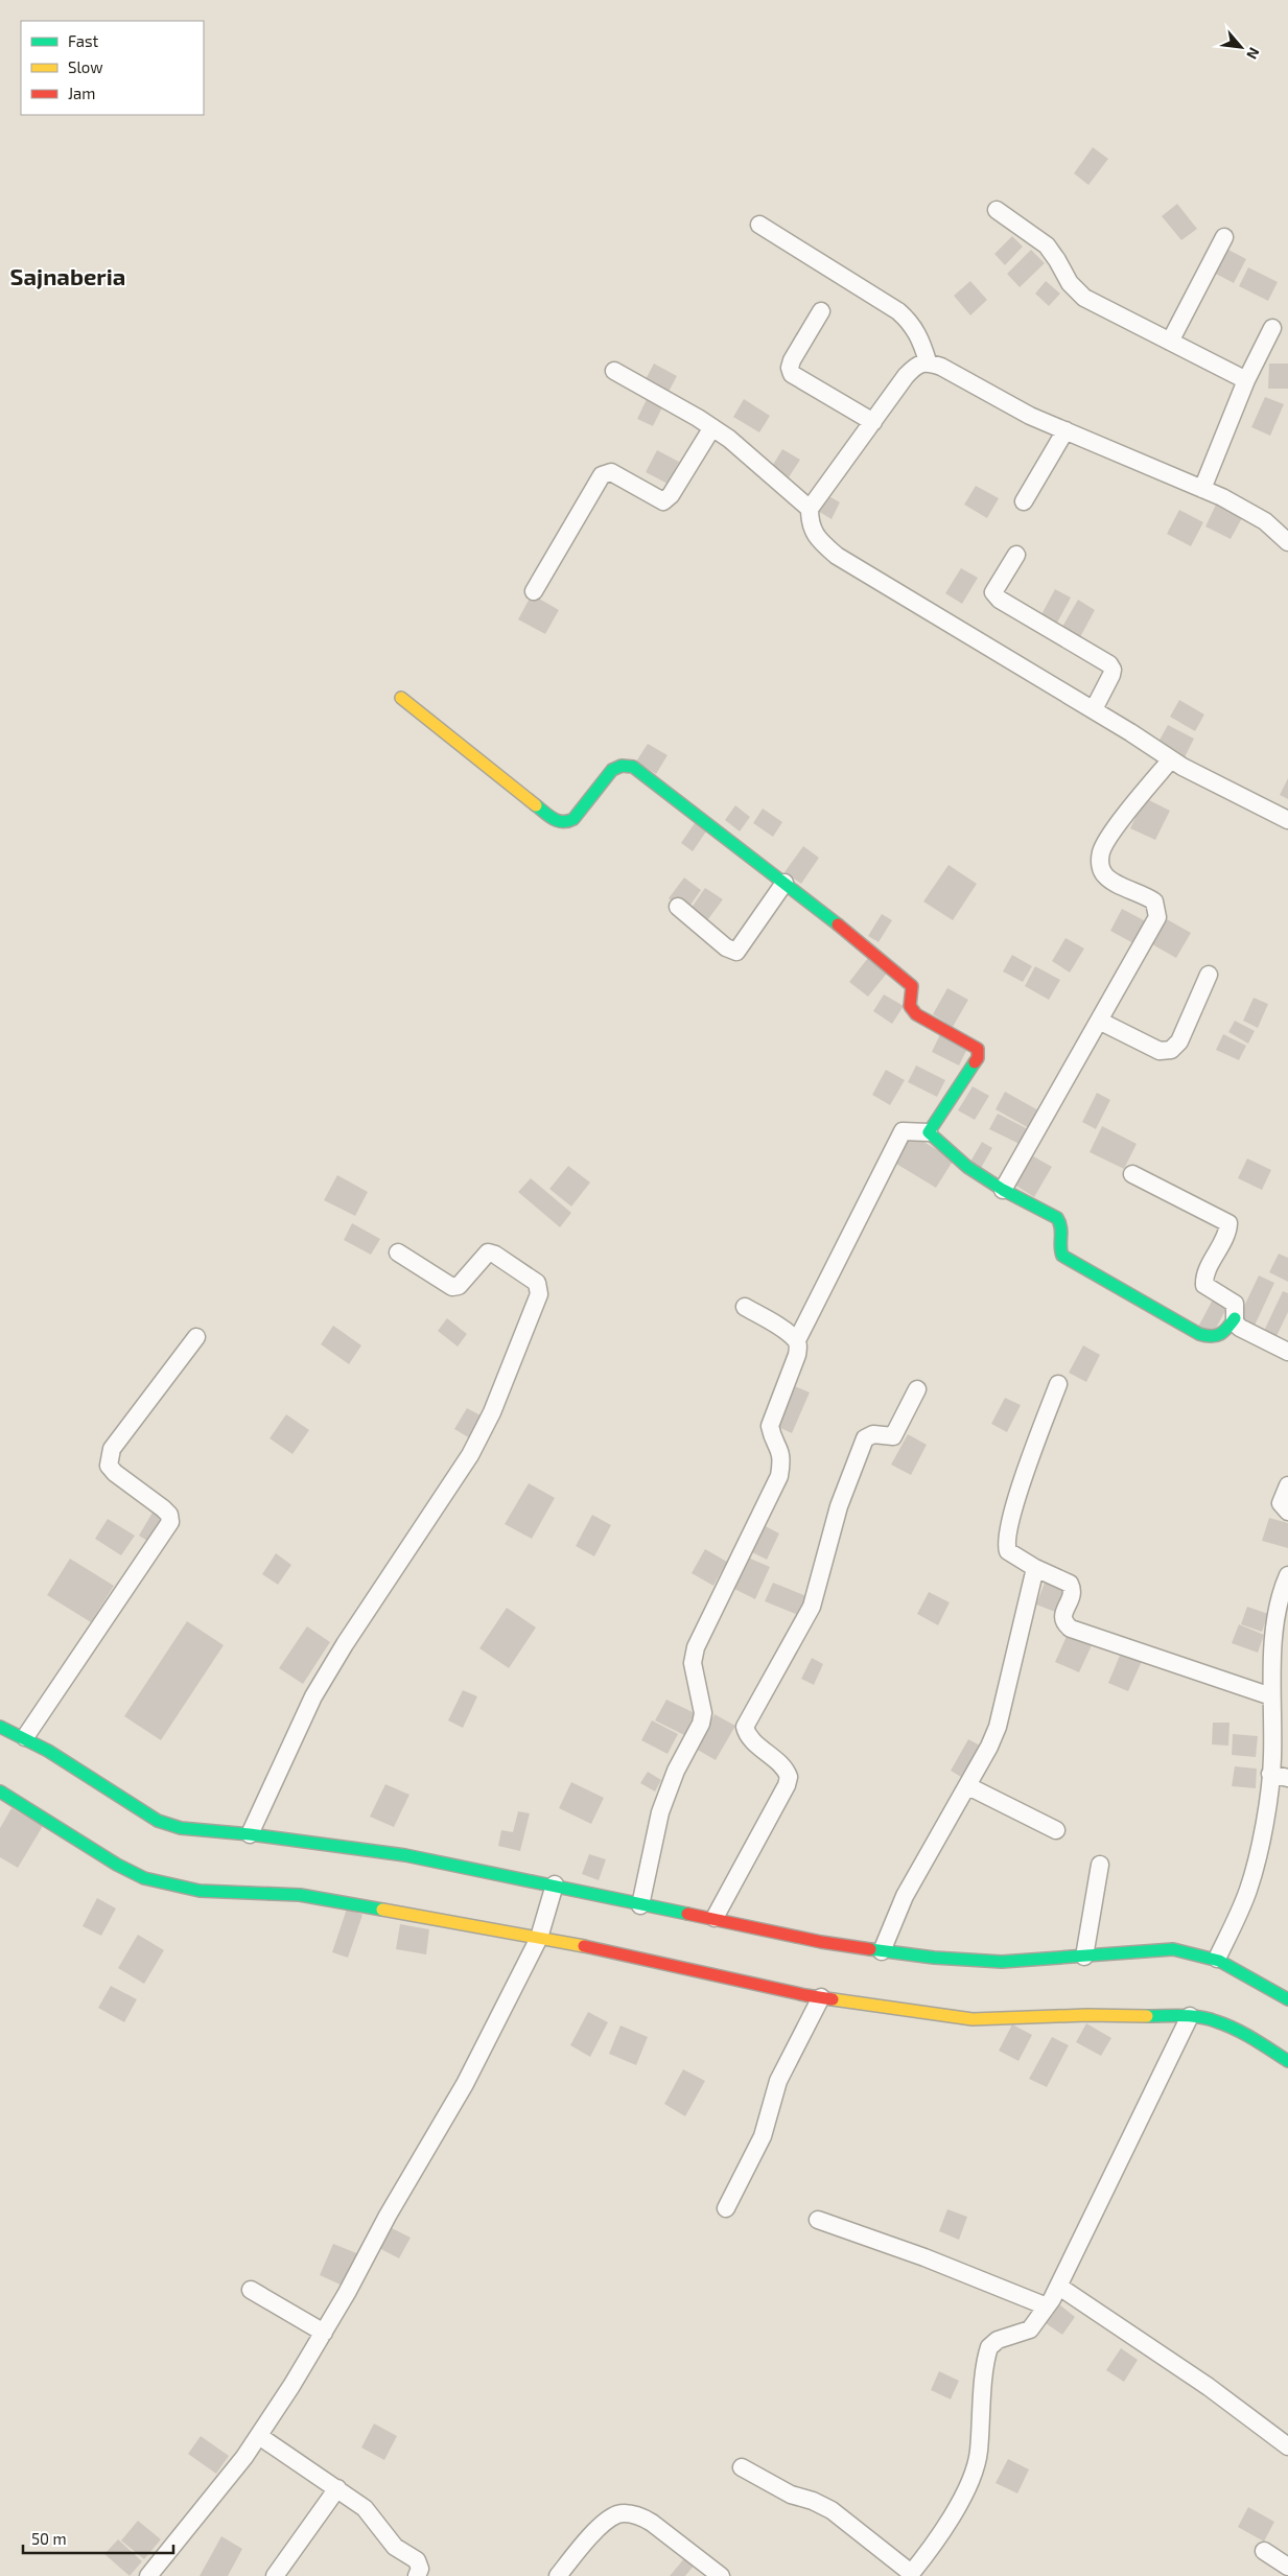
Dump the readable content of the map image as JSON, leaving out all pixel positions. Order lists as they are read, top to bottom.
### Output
{
  "districts": ["Sajnaberia"],
  "legend": ["Fast", "Slow", "Jam"],
  "scale_bar": "50 m",
  "north": "bottom right"
}
